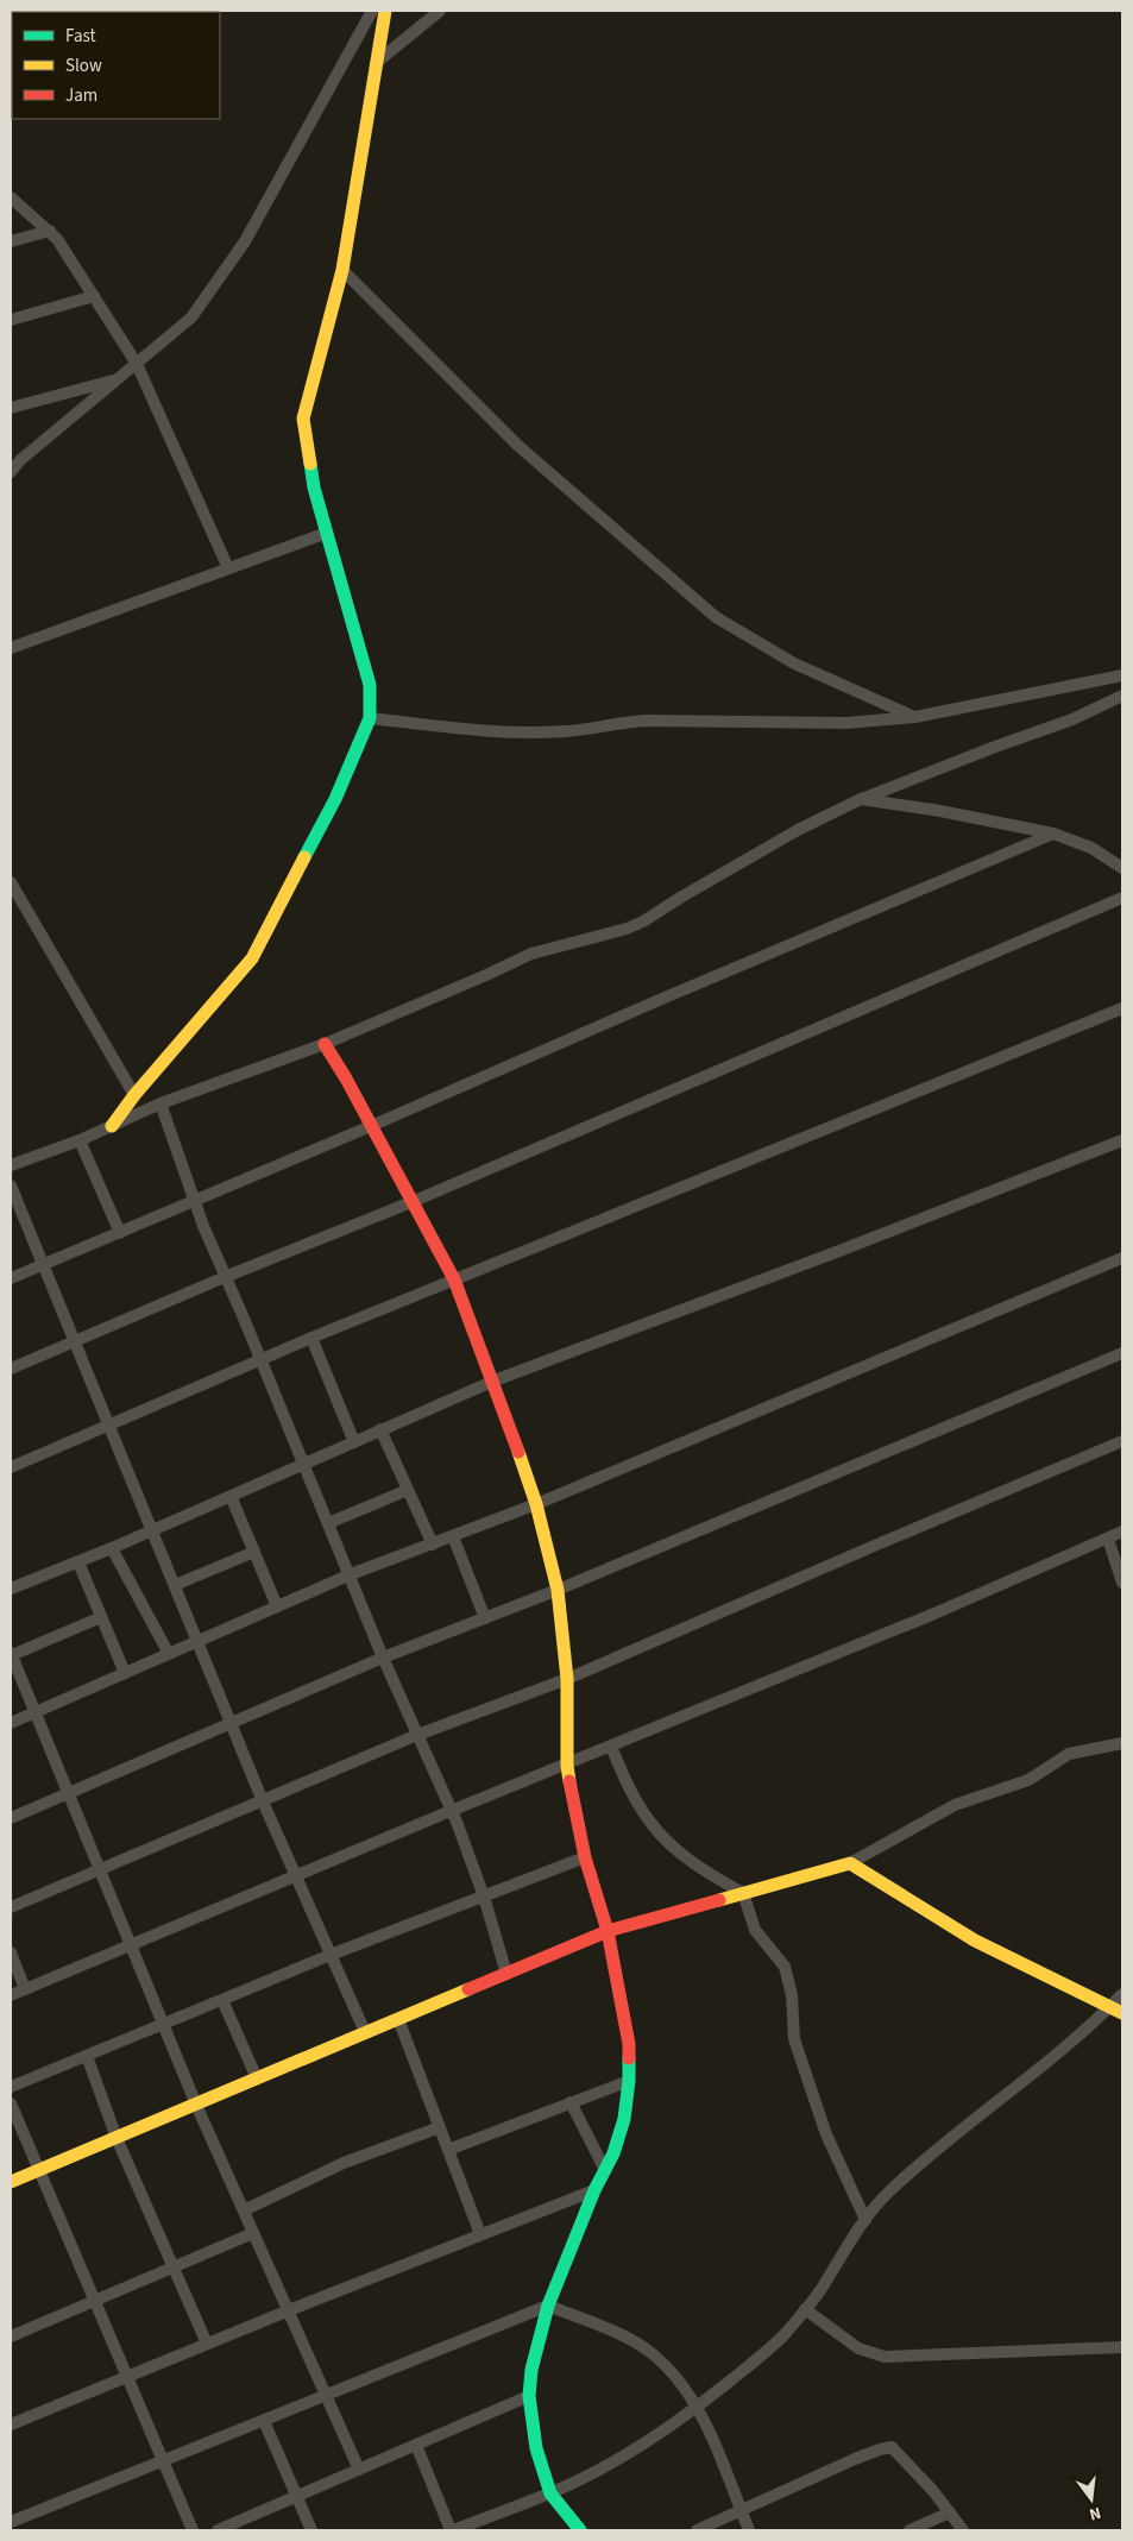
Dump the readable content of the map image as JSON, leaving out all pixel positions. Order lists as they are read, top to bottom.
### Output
{
  "legend": ["Fast", "Slow", "Jam"],
  "north": "bottom"
}
